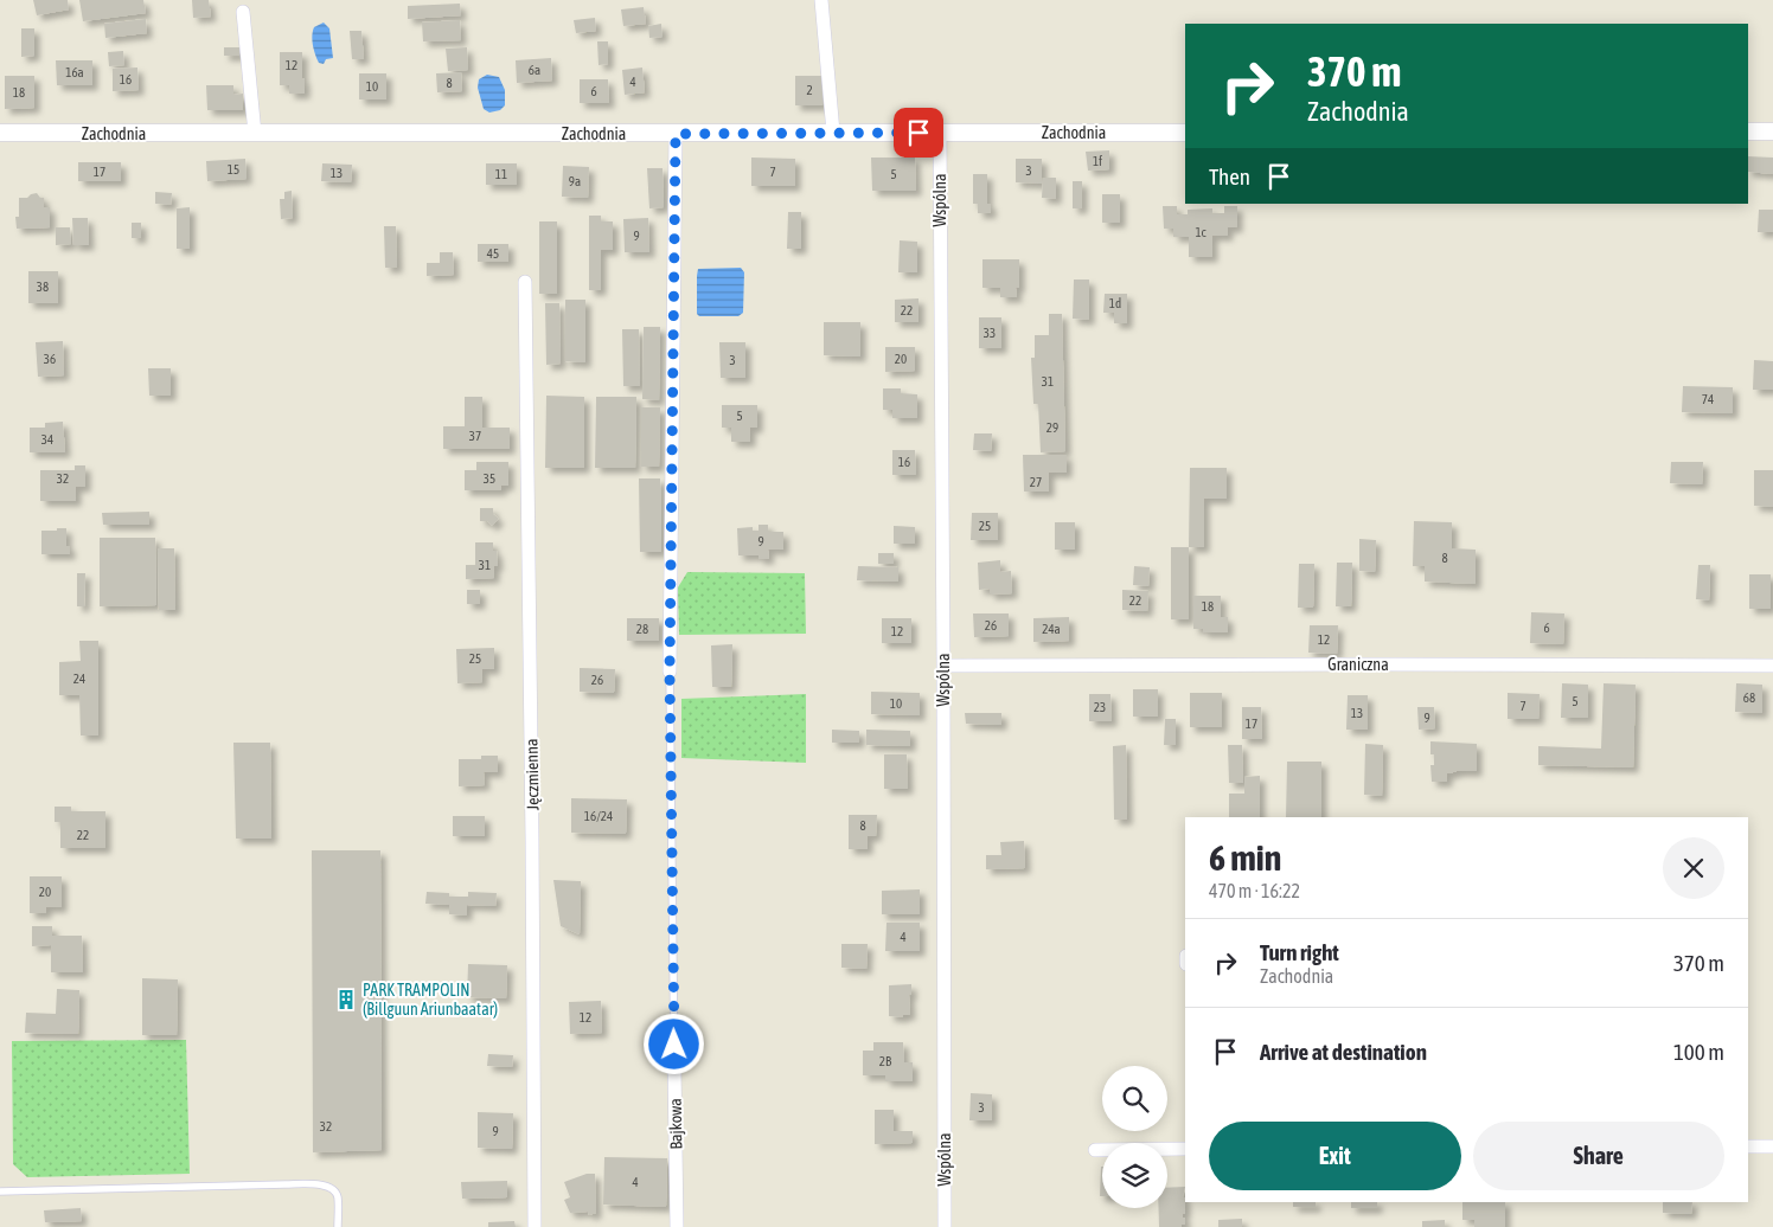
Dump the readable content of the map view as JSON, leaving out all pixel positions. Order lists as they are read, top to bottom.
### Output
{
  "streets": {
    "street": [
      "Zachodnia",
      "Wspólna",
      "Graniczna",
      "Jęczmienna",
      "Bajkowa"
    ]
  },
  "crossings": [
    ["Zachodnia", "Wspólna"],
    ["Zachodnia", "Bajkowa"],
    ["Wspólna", "Graniczna"]
  ],
  "places": {
    "building": ["PARK TRAMPOLIN (Billguun Ariunbaatar)"]
  },
  "house_numbers": [
    "12",
    "6a",
    "16a",
    "16",
    "4",
    "8",
    "10",
    "2",
    "6",
    "18",
    "1f",
    "15",
    "3",
    "17",
    "7",
    "13",
    "11",
    "5",
    "9a",
    "1c",
    "9",
    "45",
    "38",
    "1d",
    "22",
    "33",
    "36",
    "20",
    "3",
    "31",
    "74",
    "5",
    "29",
    "37",
    "34",
    "16",
    "32",
    "35",
    "27",
    "25",
    "9",
    "8",
    "31",
    "22",
    "18",
    "26",
    "6",
    "28",
    "24a",
    "12",
    "12",
    "25",
    "24",
    "26",
    "68",
    "5",
    "10",
    "7",
    "23",
    "13",
    "9",
    "17",
    "16/24",
    "8",
    "22",
    "20",
    "4",
    "12",
    "2B",
    "3",
    "32",
    "9",
    "4"
  ],
  "page": {
    "turn": ["370 m", "Zachodnia"],
    "then": "Then",
    "heading": ["6 min", "470 m · 16:22"],
    "list": [
      {
        "name": "Turn right",
        "note": "Zachodnia",
        "value": "370 m"
      },
      {
        "name": "Arrive at destination",
        "value": "100 m"
      }
    ],
    "buttons": ["Exit", "Share"]
  }
}
